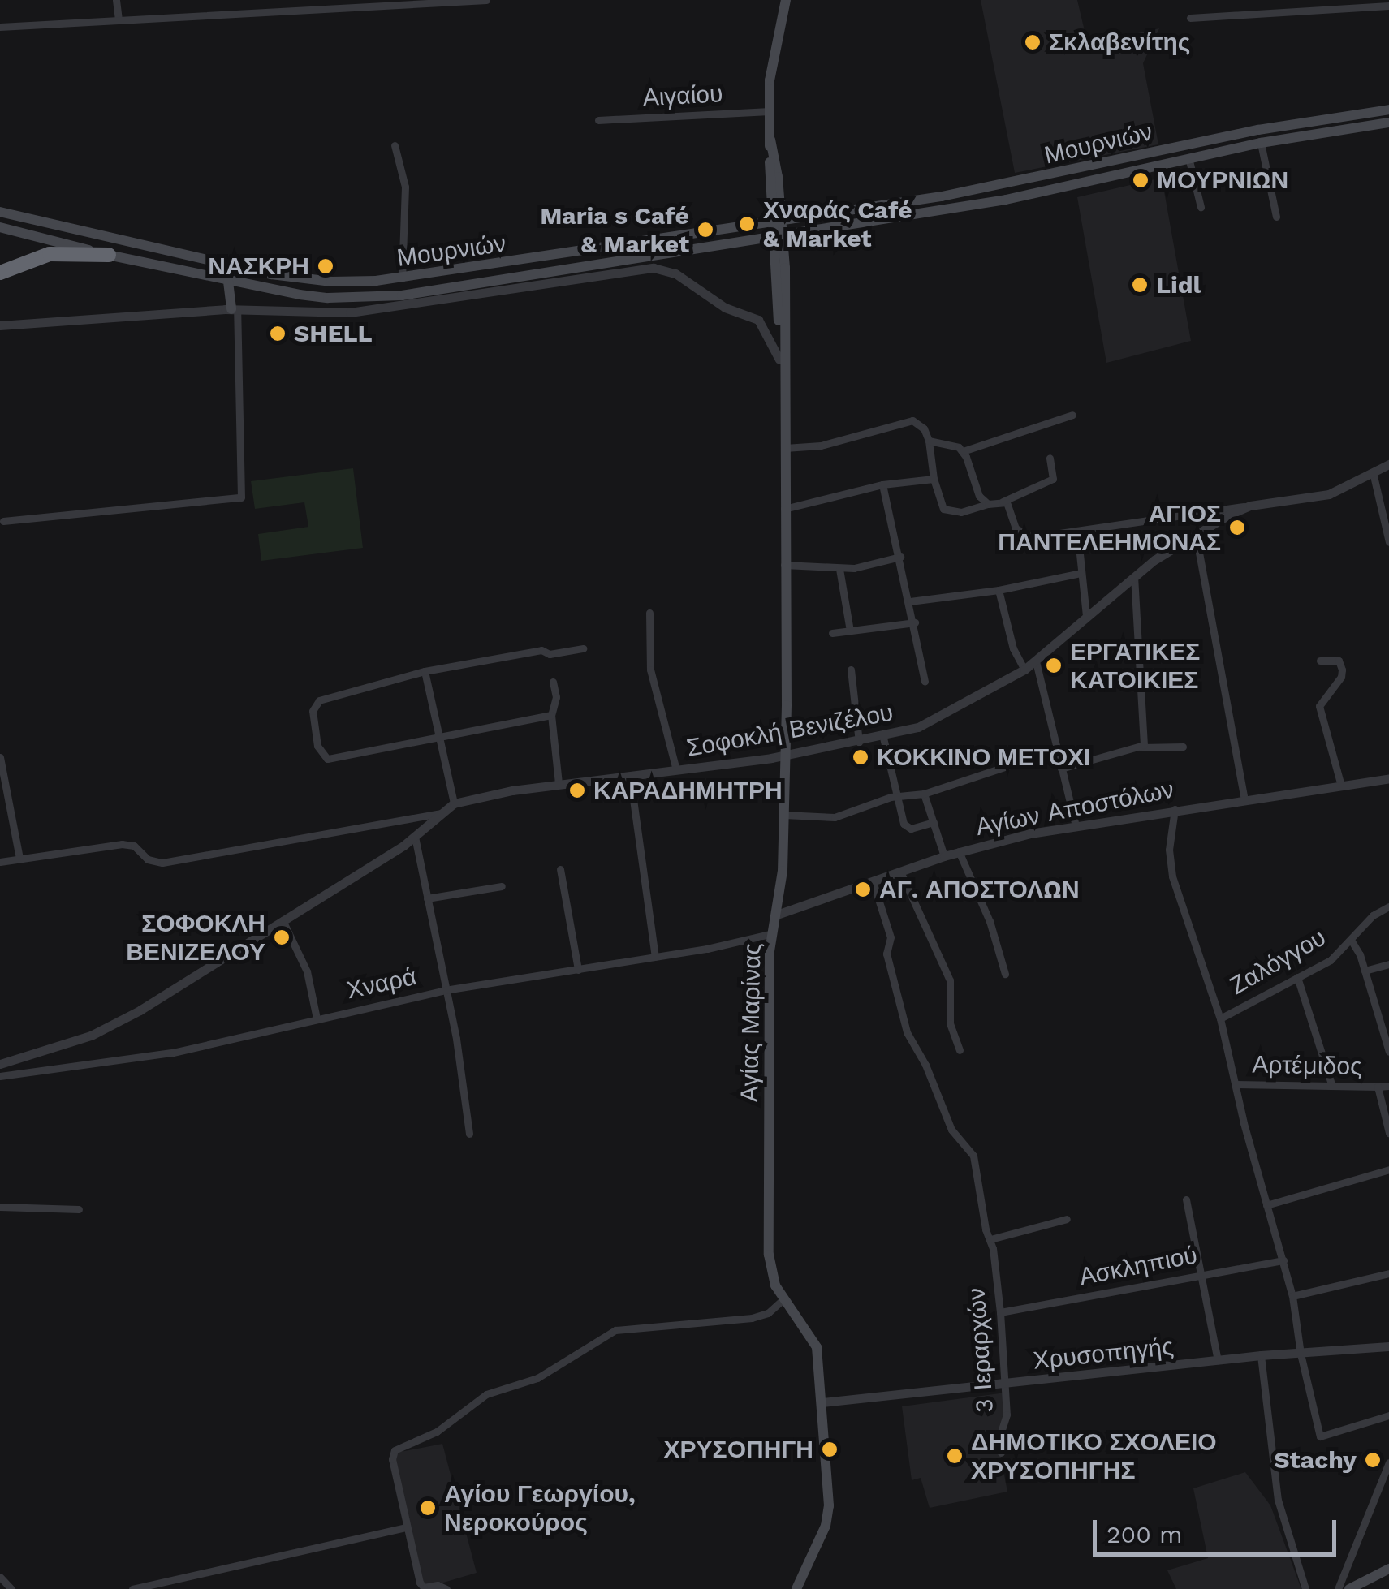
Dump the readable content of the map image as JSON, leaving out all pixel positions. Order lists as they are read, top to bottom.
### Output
{
  "streets": {
    "main road": ["Μουρνιών", "Αγίας Μαρίνας"],
    "street": [
      "Αιγαίου",
      "Σοφοκλή Βενιζέλου",
      "Αγίων Αποστόλων",
      "Ζαλόγγου",
      "Χναρά",
      "Αρτέμιδος",
      "Ασκληπιού",
      "3 Ιεραρχών",
      "Χρυσοπηγής"
    ]
  },
  "crossings": [
    ["Αιγαίου", "Αγίας Μαρίνας"],
    ["Μουρνιών", "Αγίας Μαρίνας"],
    ["Σοφοκλή Βενιζέλου", "Αγίας Μαρίνας"],
    ["Αγίων Αποστόλων", "Αγίας Μαρίνας"],
    ["Αγίων Αποστόλων", "3 Ιεραρχών"],
    ["Χναρά", "Αγίας Μαρίνας"],
    ["Αγίας Μαρίνας", "Χρυσοπηγής"],
    ["Ασκληπιού", "3 Ιεραρχών"],
    ["3 Ιεραρχών", "Χρυσοπηγής"]
  ],
  "places": [
    "Σκλαβενίτης",
    "ΜΟΥΡΝΙΩΝ",
    "Χναράς Café & Market",
    "Maria s Café & Market",
    "ΝΑΣΚΡΗ",
    "Lidl",
    "SHELL",
    "ΑΓΙΟΣ ΠΑΝΤΕΛΕΗΜΟΝΑΣ",
    "ΕΡΓΑΤΙΚΕΣ ΚΑΤΟΙΚΙΕΣ",
    "ΚΟΚΚΙΝΟ ΜΕΤΟΧΙ",
    "ΚΑΡΑΔΗΜΗΤΡΗ",
    "ΑΓ. ΑΠΟΣΤΟΛΩΝ",
    "ΣΟΦΟΚΛΗ ΒΕΝΙΖΕΛΟΥ",
    "ΧΡΥΣΟΠΗΓΗ",
    "ΔΗΜΟΤΙΚΟ ΣΧΟΛΕΙΟ ΧΡΥΣΟΠΗΓΗΣ",
    "Stachy",
    "Αγίου Γεωργίου, Νεροκούρος"
  ],
  "scale_bar": "200 m"
}
